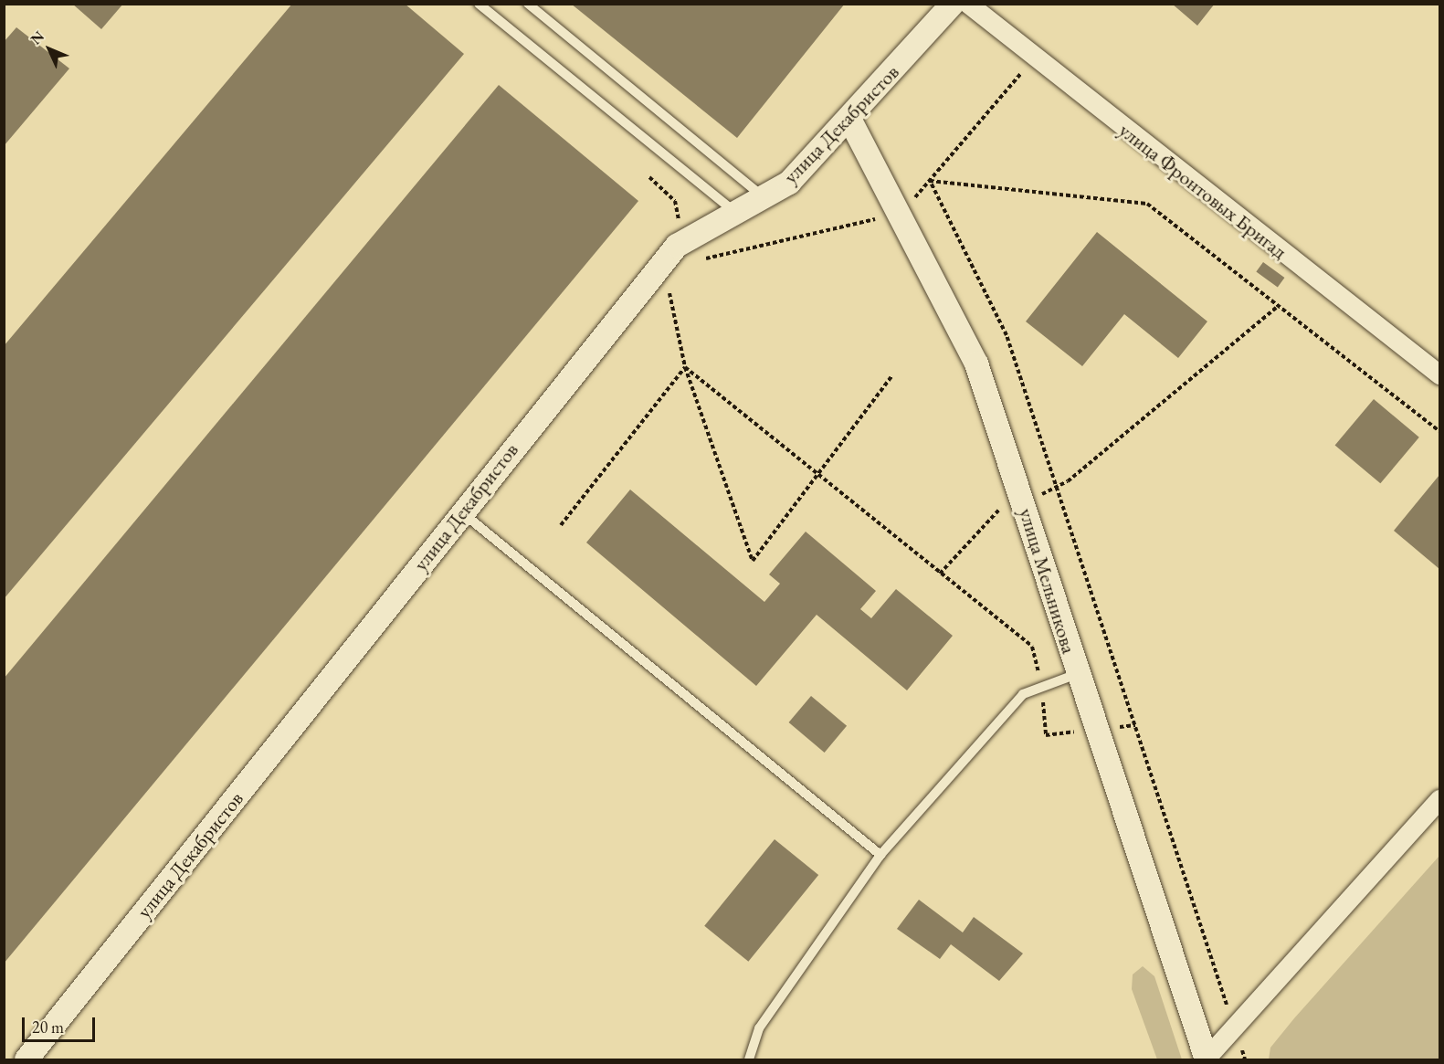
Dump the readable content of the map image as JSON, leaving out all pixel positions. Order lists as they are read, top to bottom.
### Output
{
  "streets": {
    "street": ["улица Декабристов", "улица Фронтовых Бригад", "улица Мельникова"]
  },
  "crossings": [
    ["улица Декабристов", "улица Мельникова"]
  ],
  "scale_bar": "20 m",
  "north": "top left"
}
